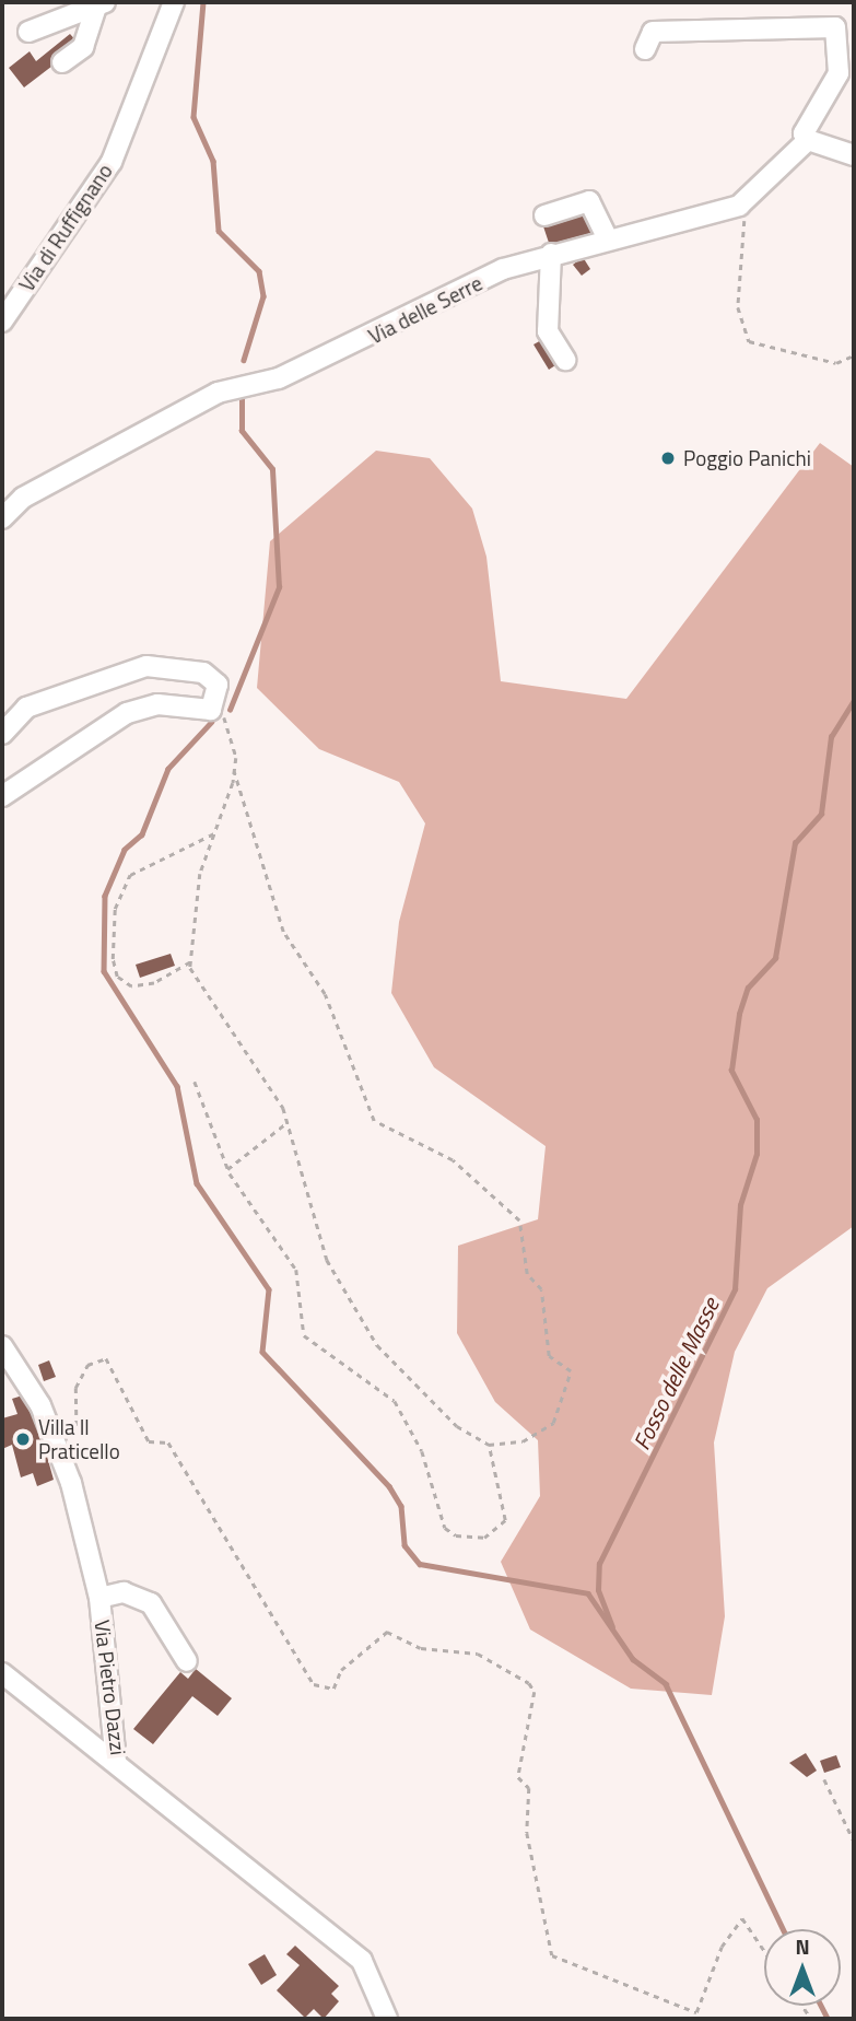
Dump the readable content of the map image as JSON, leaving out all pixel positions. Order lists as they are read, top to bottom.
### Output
{
  "streets": {
    "street": ["Via di Ruffignano", "Via delle Serre", "Via Pietro Dazzi"]
  },
  "water": ["Fosso delle Masse"],
  "places": ["Poggio Panichi", "Villa Il Praticello"],
  "north": "top"
}
